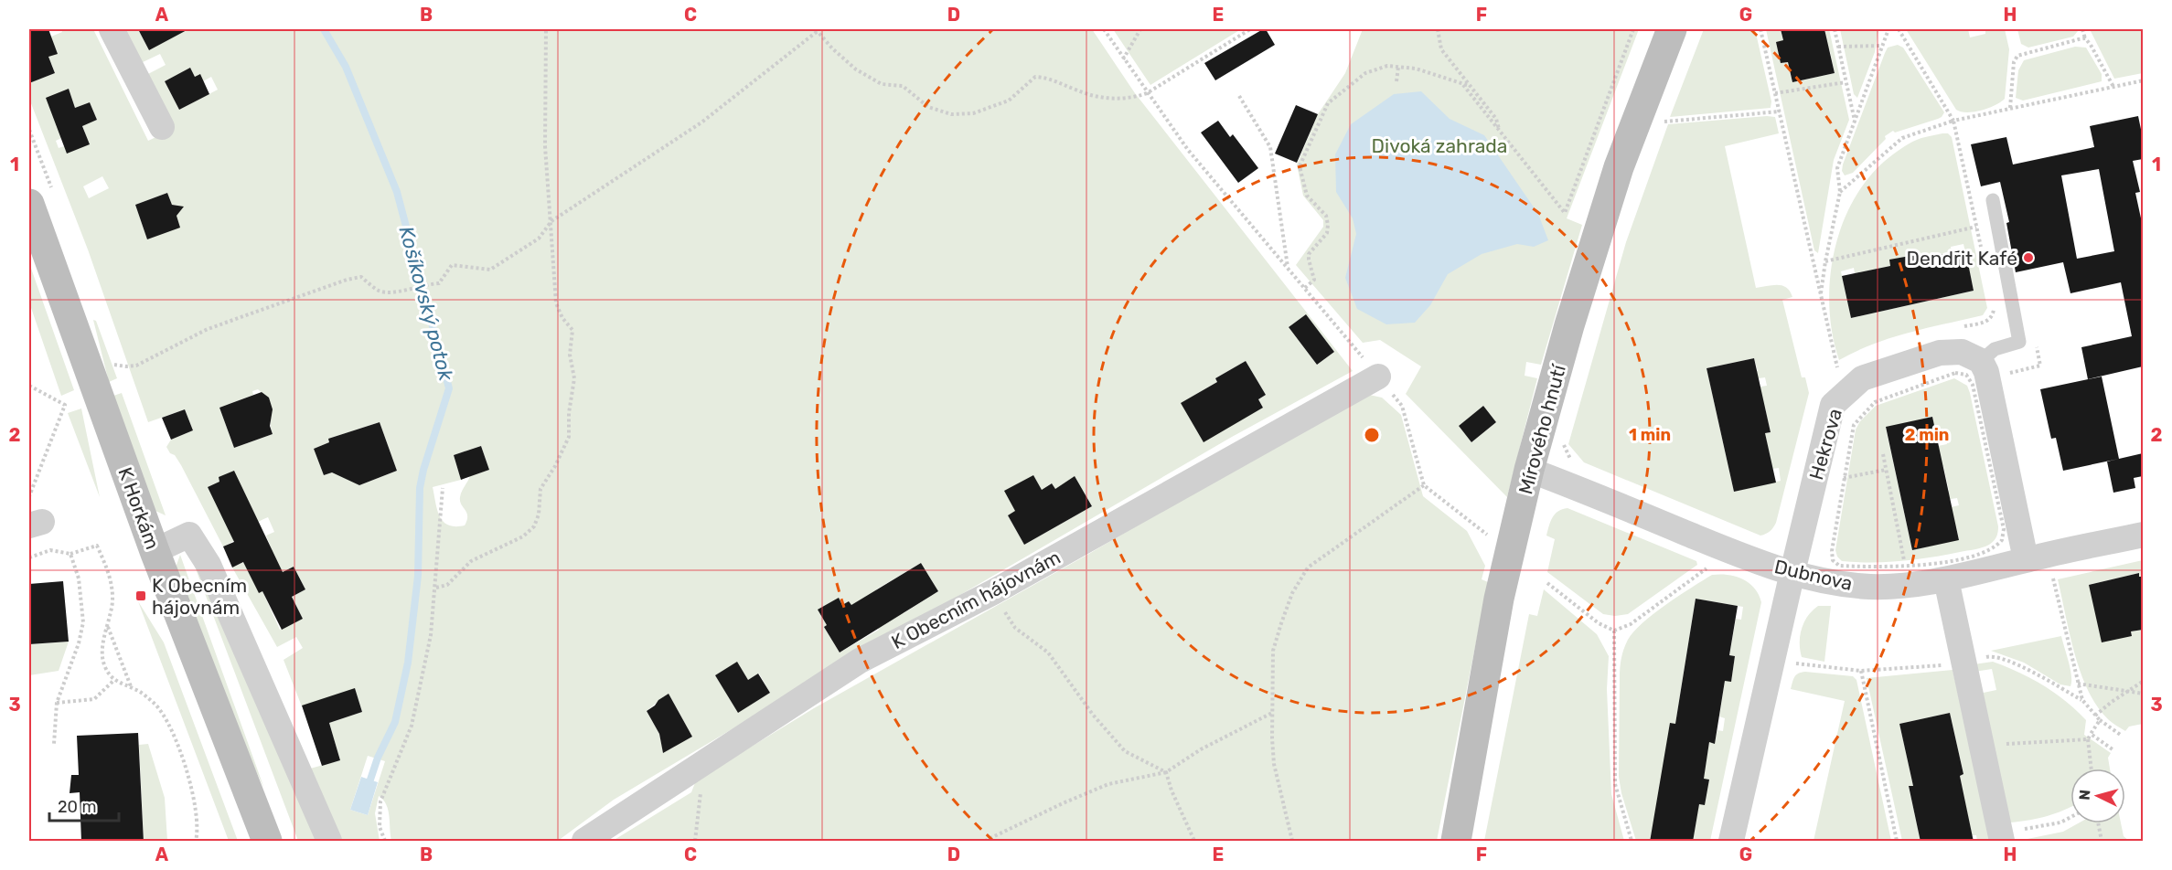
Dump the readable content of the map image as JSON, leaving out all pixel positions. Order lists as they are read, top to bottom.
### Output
{
  "streets": {
    "main road": ["Mírového hnutí", "K Horkám"],
    "street": ["Hekrova", "Dubnova", "K Obecním hájovnám"]
  },
  "crossings": [
    ["Mírového hnutí", "Dubnova"],
    ["Hekrova", "Dubnova"]
  ],
  "water": ["Košíkovský potok"],
  "parks": ["Divoká zahrada"],
  "places": {
    "other": ["Dendrit Kafé"],
    "transit": ["K Obecním hájovnám"]
  },
  "scale_bar": "20 m",
  "north": "left",
  "grid": {
    "columns": [
      "A",
      "B",
      "C",
      "D",
      "E",
      "F",
      "G",
      "H"
    ],
    "rows": ["1", "2", "3"]
  },
  "rings": ["1 min", "2 min"]
}
